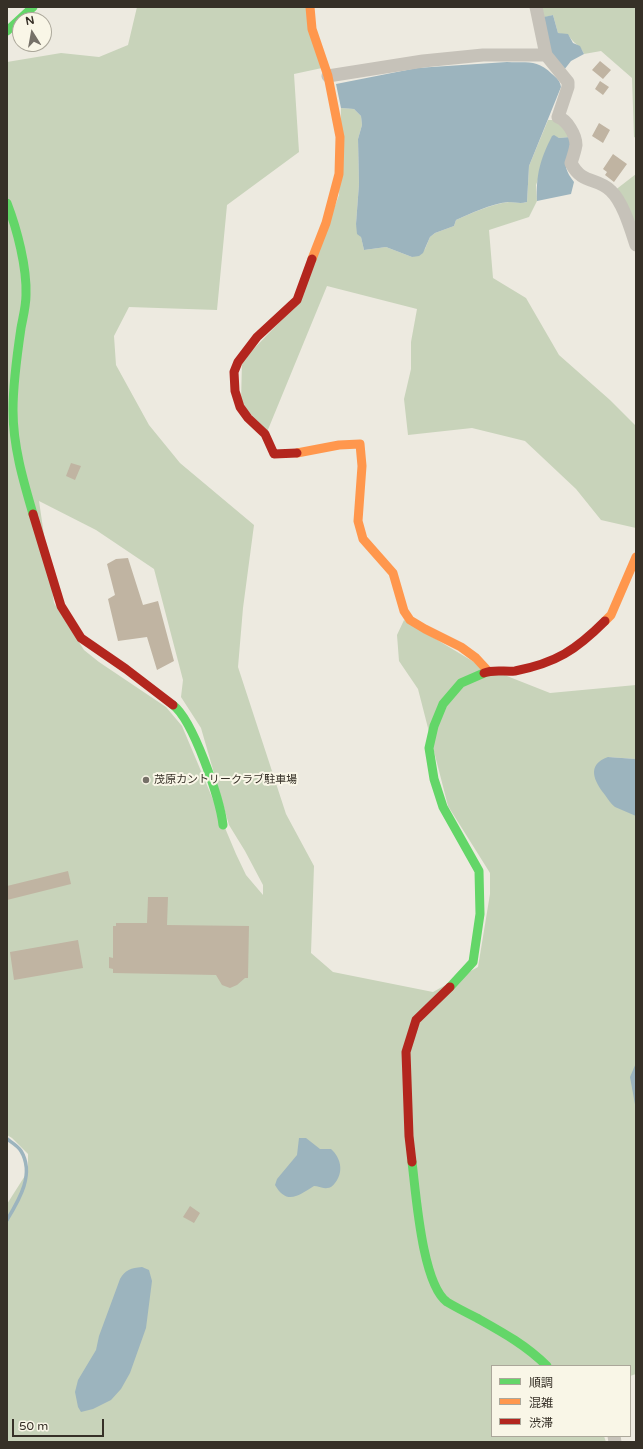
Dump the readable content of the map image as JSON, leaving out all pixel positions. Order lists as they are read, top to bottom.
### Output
{
  "places": ["茂原カントリークラブ駐車場"],
  "legend": ["順調", "混雑", "渋滞"],
  "scale_bar": "50 m",
  "north": "top"
}
